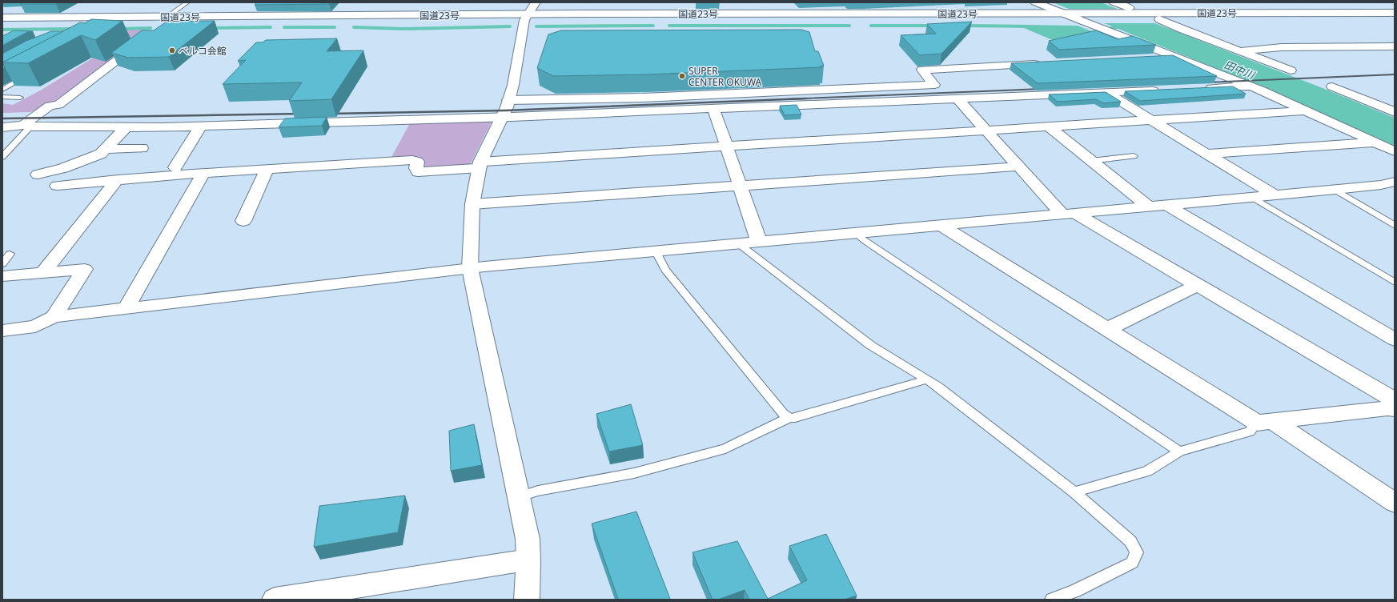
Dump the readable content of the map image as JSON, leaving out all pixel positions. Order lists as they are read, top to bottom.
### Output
{
  "streets": {
    "main road": ["国道23号"]
  },
  "water": ["田中川"],
  "places": ["ベルコ会館", "SUPER CENTER OKUWA"]
}
